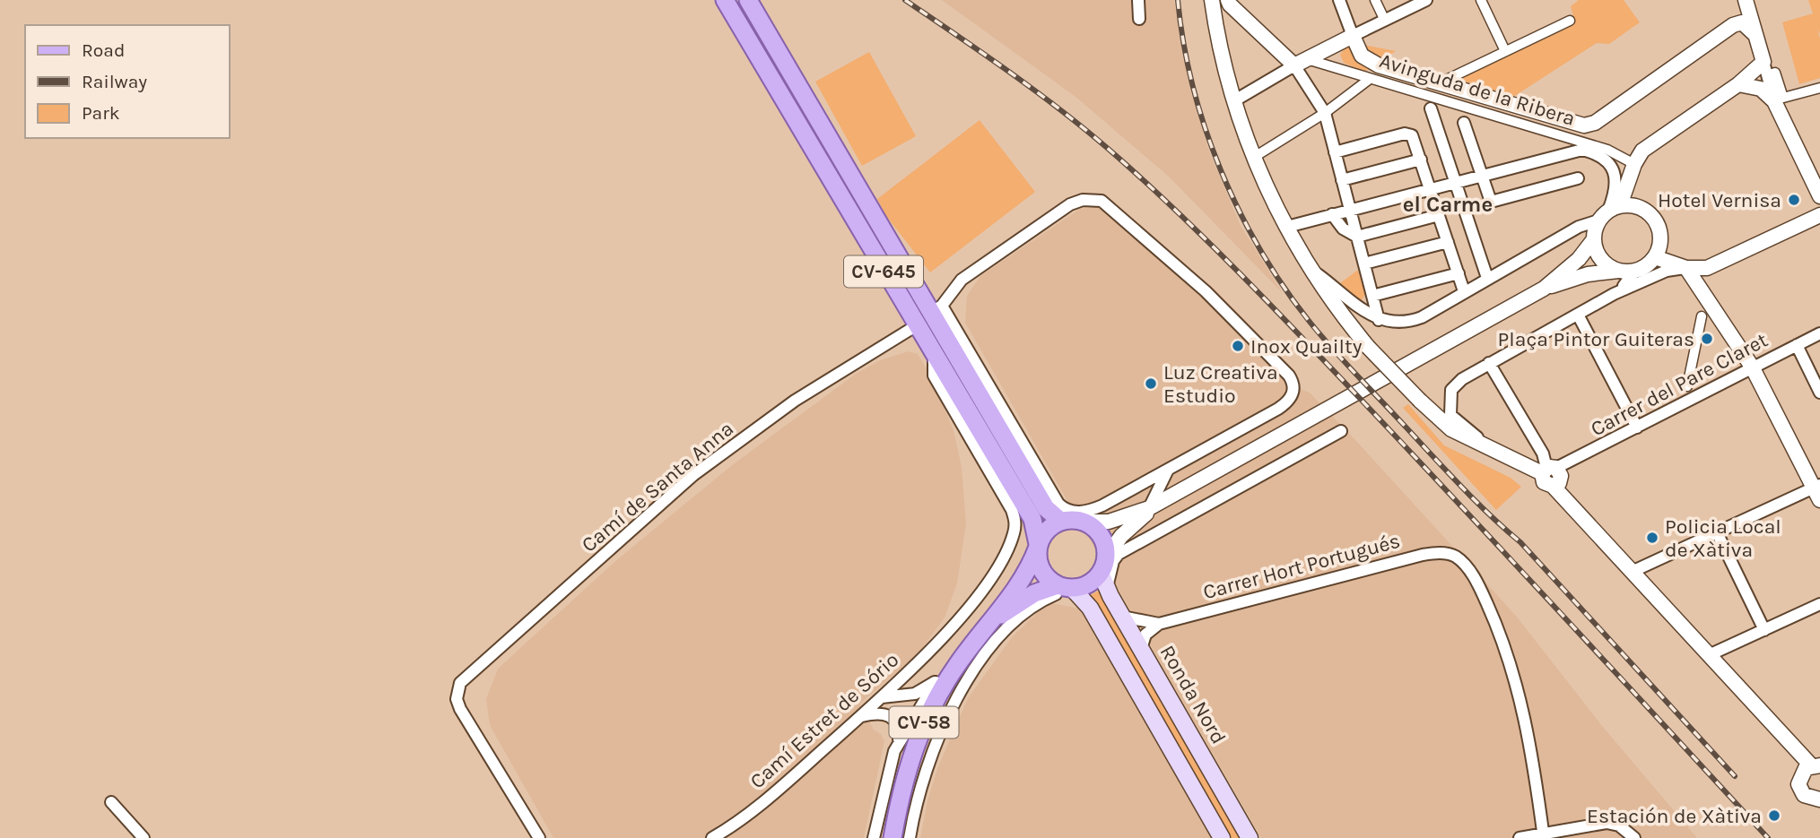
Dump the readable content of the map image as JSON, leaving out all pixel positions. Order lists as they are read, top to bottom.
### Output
{
  "streets": {
    "main road": ["CV-645", "Ronda Nord", "CV-58"],
    "street": [
      "Avinguda de la Ribera",
      "Carrer del Pare Claret",
      "Camí de Santa Anna",
      "Carrer Hort Portugués",
      "Camí Estret de Sório"
    ]
  },
  "crossings": [
    ["CV-645", "Camí de Santa Anna"],
    ["CV-645", "Ronda Nord"],
    ["CV-645", "Camí Estret de Sório"],
    ["CV-645", "CV-58"],
    ["Carrer Hort Portugués", "Ronda Nord"],
    ["Ronda Nord", "CV-58"]
  ],
  "districts": ["el Carme"],
  "places": [
    "Hotel Vernisa",
    "Plaça Pintor Guiteras",
    "Inox Quailty",
    "Luz Creativa Estudio",
    "Policia Local de Xàtiva",
    "Estación de Xàtiva"
  ],
  "legend": ["Road", "Railway", "Park"]
}
